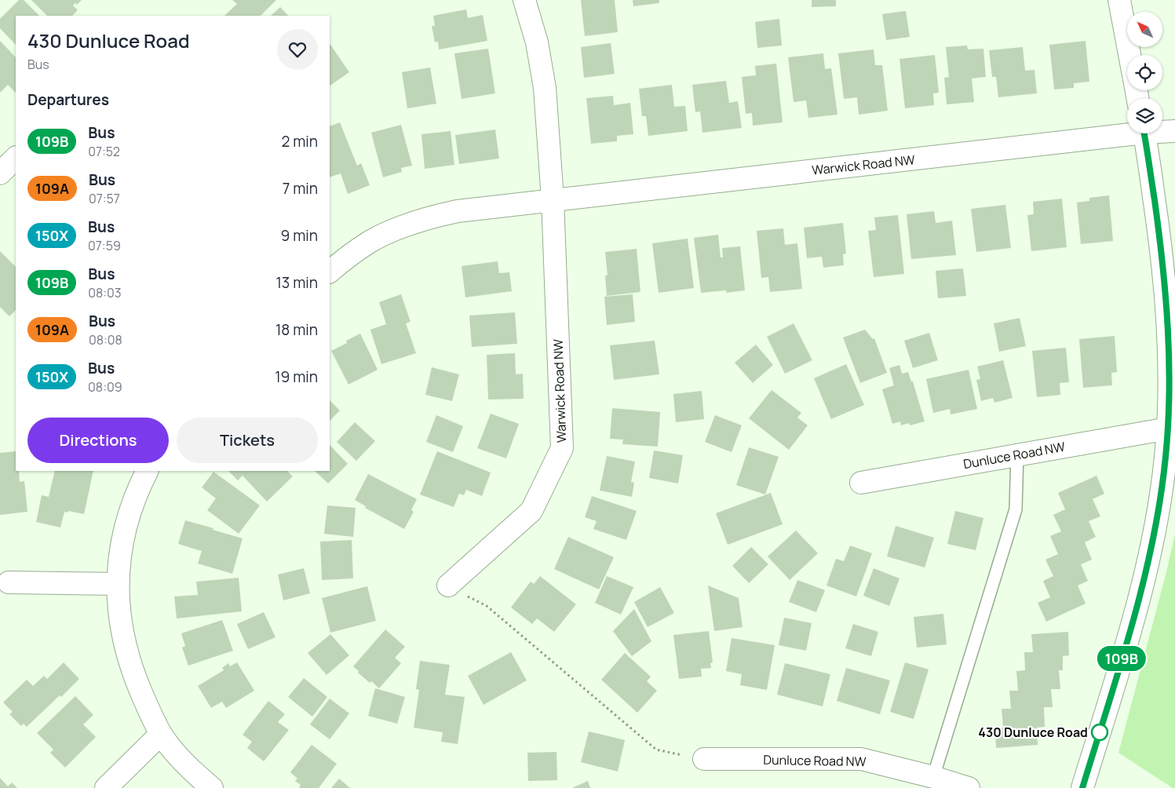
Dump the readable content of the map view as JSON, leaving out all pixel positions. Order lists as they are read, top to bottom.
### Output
{
  "streets": {
    "street": ["Warwick Road NW", "Dunluce Road NW"]
  },
  "places": ["430 Dunluce Road"],
  "lines": ["bus line 109B"],
  "north": "top left",
  "page": {
    "on_map": "109B",
    "heading": [
      ["430 Dunluce Road", "Bus"],
      "Departures"
    ],
    "list": [
      {
        "mark": "109B",
        "name": "Bus",
        "note": "07:52",
        "value": "2 min"
      },
      {
        "mark": "109A",
        "name": "Bus",
        "note": "07:57",
        "value": "7 min"
      },
      {
        "mark": "150X",
        "name": "Bus",
        "note": "07:59",
        "value": "9 min"
      },
      {
        "mark": "109B",
        "name": "Bus",
        "note": "08:03",
        "value": "13 min"
      },
      {
        "mark": "109A",
        "name": "Bus",
        "note": "08:08",
        "value": "18 min"
      },
      {
        "mark": "150X",
        "name": "Bus",
        "note": "08:09",
        "value": "19 min"
      }
    ],
    "buttons": ["Directions", "Tickets"]
  }
}
